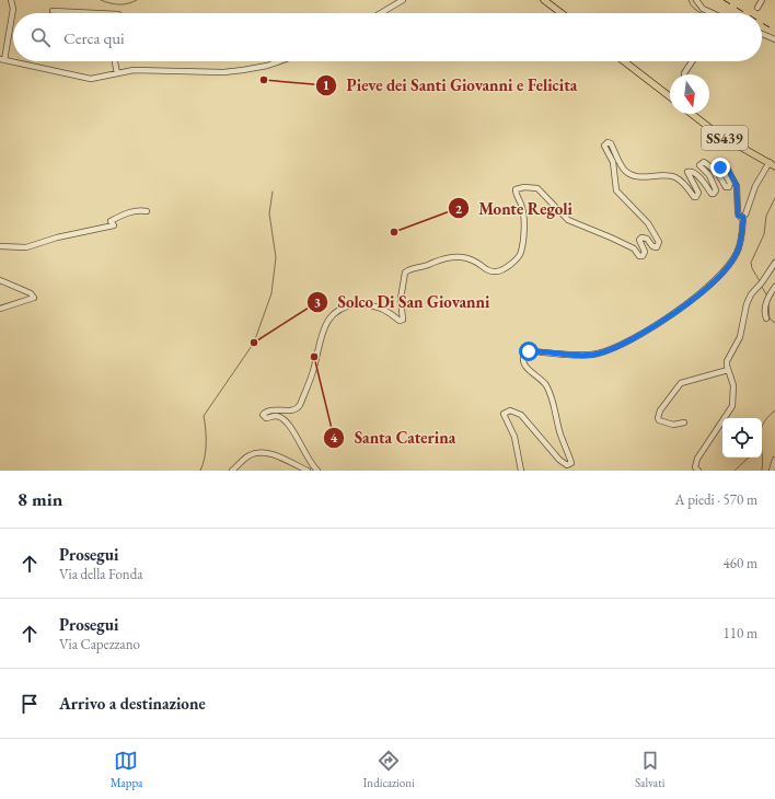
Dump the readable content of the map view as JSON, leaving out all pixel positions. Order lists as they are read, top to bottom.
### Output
{
  "streets": {
    "main road": ["SS439"]
  },
  "places": [
    "Pieve dei Santi Giovanni e Felicita",
    "Monte Regoli",
    "Solco Di San Giovanni",
    "Santa Caterina"
  ],
  "north": "bottom",
  "page": {
    "search": "Cerca qui",
    "heading": ["8 min", "A piedi · 570 m"],
    "list": [
      ["Prosegui", "Via della Fonda", "460 m"],
      ["Prosegui", "Via Capezzano", "110 m"],
      "Arrivo a destinazione"
    ],
    "nav": ["Mappa", "Indicazioni", "Salvati"]
  }
}
